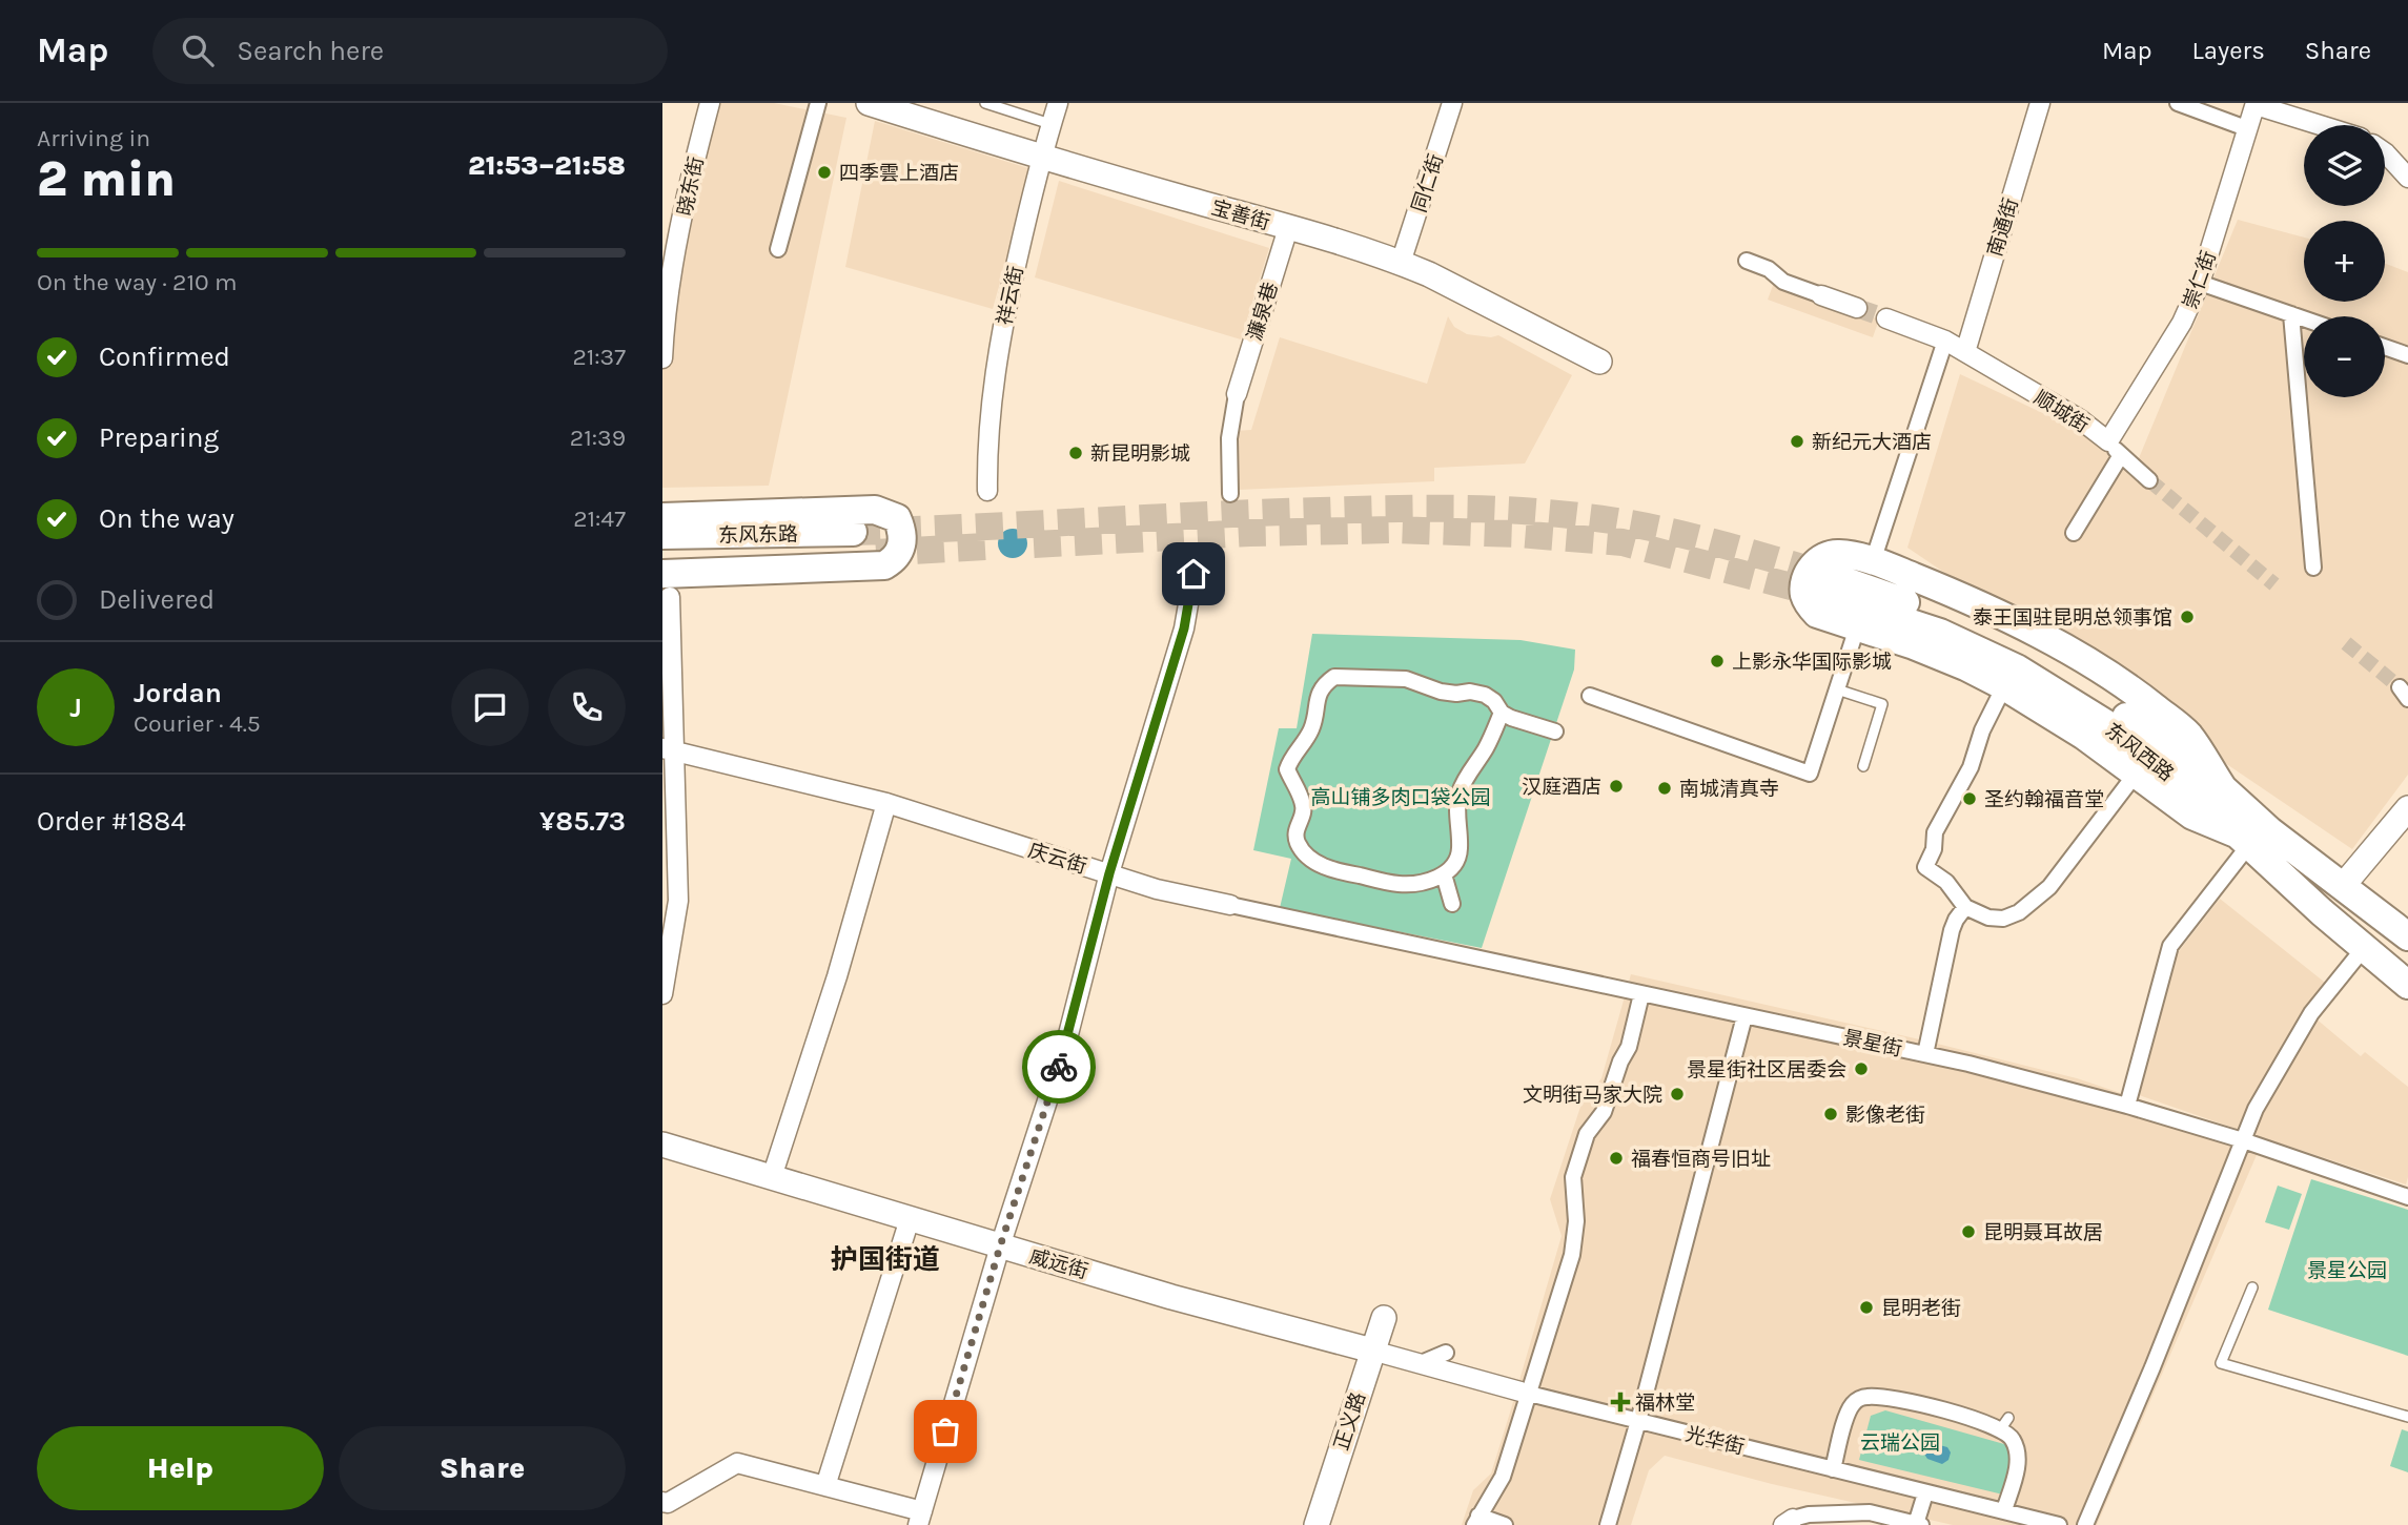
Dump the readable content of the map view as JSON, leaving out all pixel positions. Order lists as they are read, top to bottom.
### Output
{
  "streets": {
    "main road": ["东风东路", "东风西路"],
    "street": [
      "同仁街",
      "晓东街",
      "宝善街",
      "南通街",
      "崇仁街",
      "祥云街",
      "濂泉巷",
      "顺城街",
      "庆云街",
      "景星街",
      "威远街",
      "正义路",
      "光华街"
    ]
  },
  "crossings": [
    ["同仁街", "宝善街"],
    ["宝善街", "祥云街"],
    ["宝善街", "濂泉巷"],
    ["南通街", "顺城街"],
    ["崇仁街", "顺城街"],
    ["庆云街", "景星街"],
    ["威远街", "正义路"],
    ["威远街", "光华街"],
    ["正义路", "光华街"]
  ],
  "districts": ["护国街道"],
  "parks": ["高山铺多肉口袋公园", "景星公园", "云瑞公园"],
  "places": {
    "other": [
      "四季雲上酒店",
      "新纪元大酒店",
      "新昆明影城",
      "泰王国驻昆明总领事馆",
      "上影永华国际影城",
      "汉庭酒店",
      "南城清真寺",
      "圣约翰福音堂",
      "景星街社区居委会",
      "文明街马家大院",
      "影像老街",
      "福春恒商号旧址",
      "昆明聂耳故居",
      "昆明老街"
    ],
    "health": ["福林堂"]
  },
  "page": {
    "header": "Map",
    "search": "Search here",
    "nav": ["Map", "Layers", "Share"],
    "heading": ["2 min", "Arriving in", "21:53–21:58"],
    "panel": [
      "Jordan",
      "Courier · 4.5",
      "Order #1884",
      "¥85.73"
    ],
    "map_buttons": ["+", "−"],
    "bar": "On the way · 210 m",
    "list": [
      ["Confirmed", "21:37"],
      ["Preparing", "21:39"],
      ["On the way", "21:47"],
      "Delivered"
    ],
    "round": "J",
    "buttons": ["Help", "Share"]
  }
}
